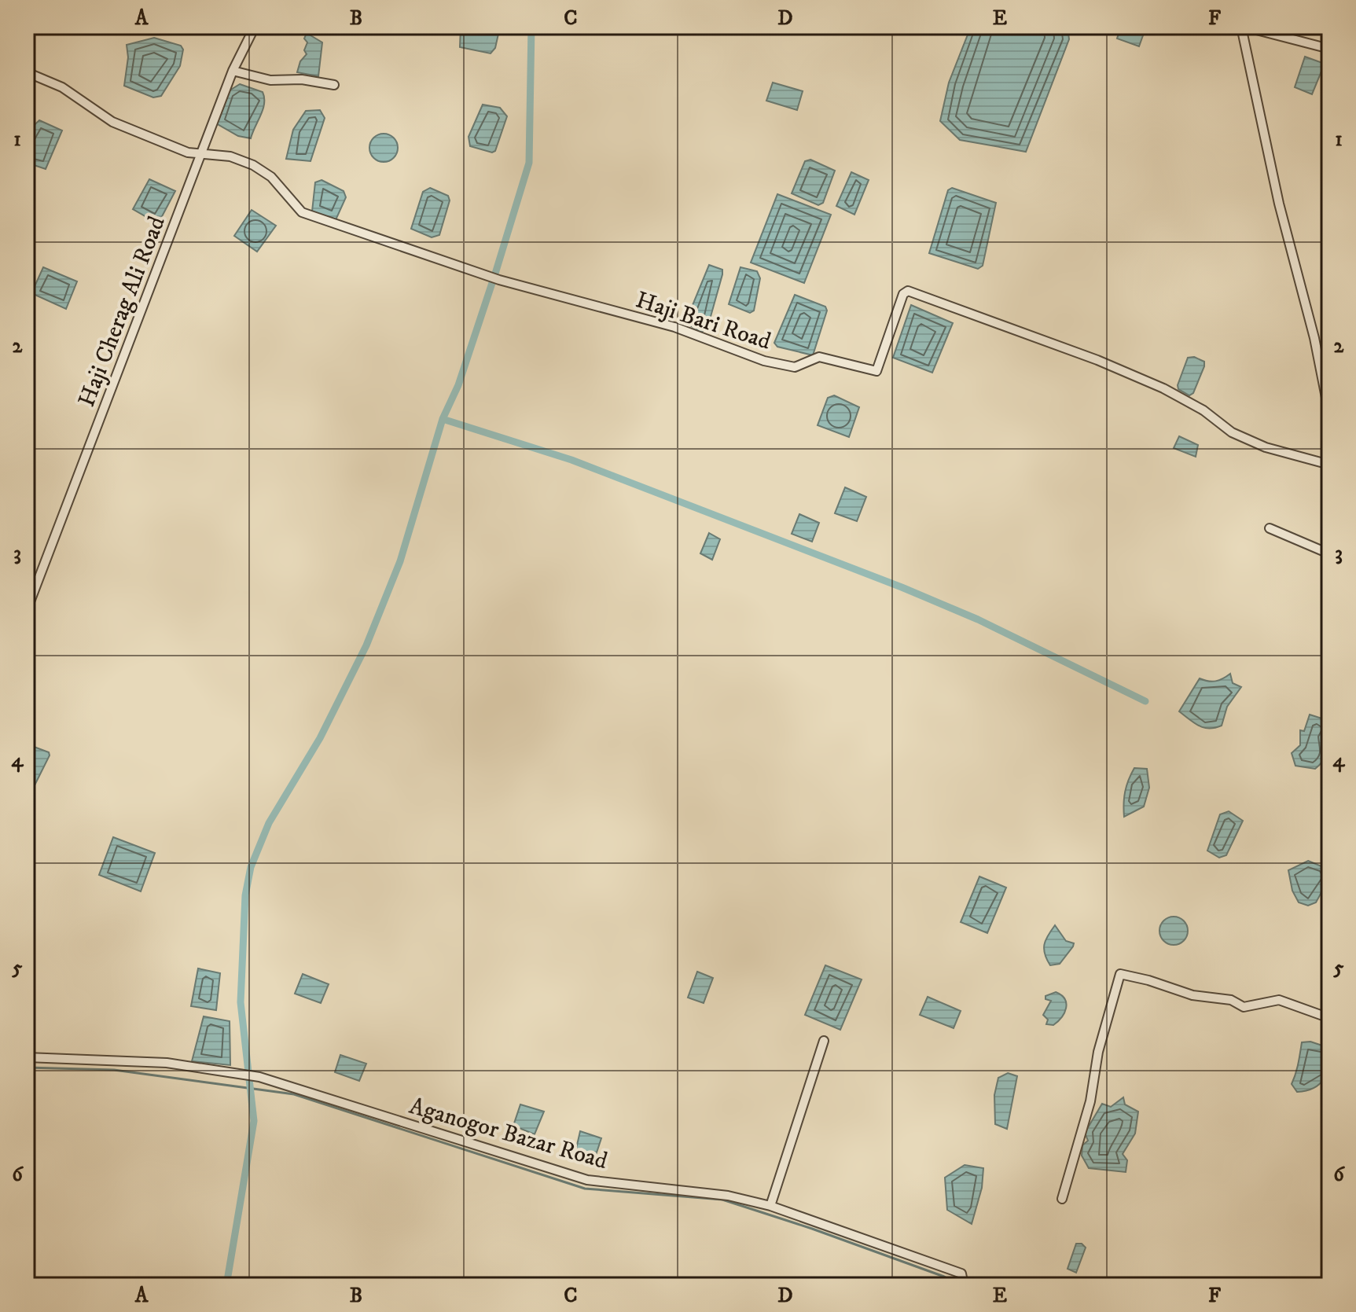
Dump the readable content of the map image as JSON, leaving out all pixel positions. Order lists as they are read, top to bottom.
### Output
{
  "streets": {
    "street": ["Haji Cherag Ali Road", "Haji Bari Road", "Aganogor Bazar Road"]
  },
  "crossings": [
    ["Haji Cherag Ali Road", "Haji Bari Road"]
  ],
  "grid": {
    "columns": [
      "A",
      "B",
      "C",
      "D",
      "E",
      "F"
    ],
    "rows": [
      "1",
      "2",
      "3",
      "4",
      "5",
      "6"
    ]
  }
}
